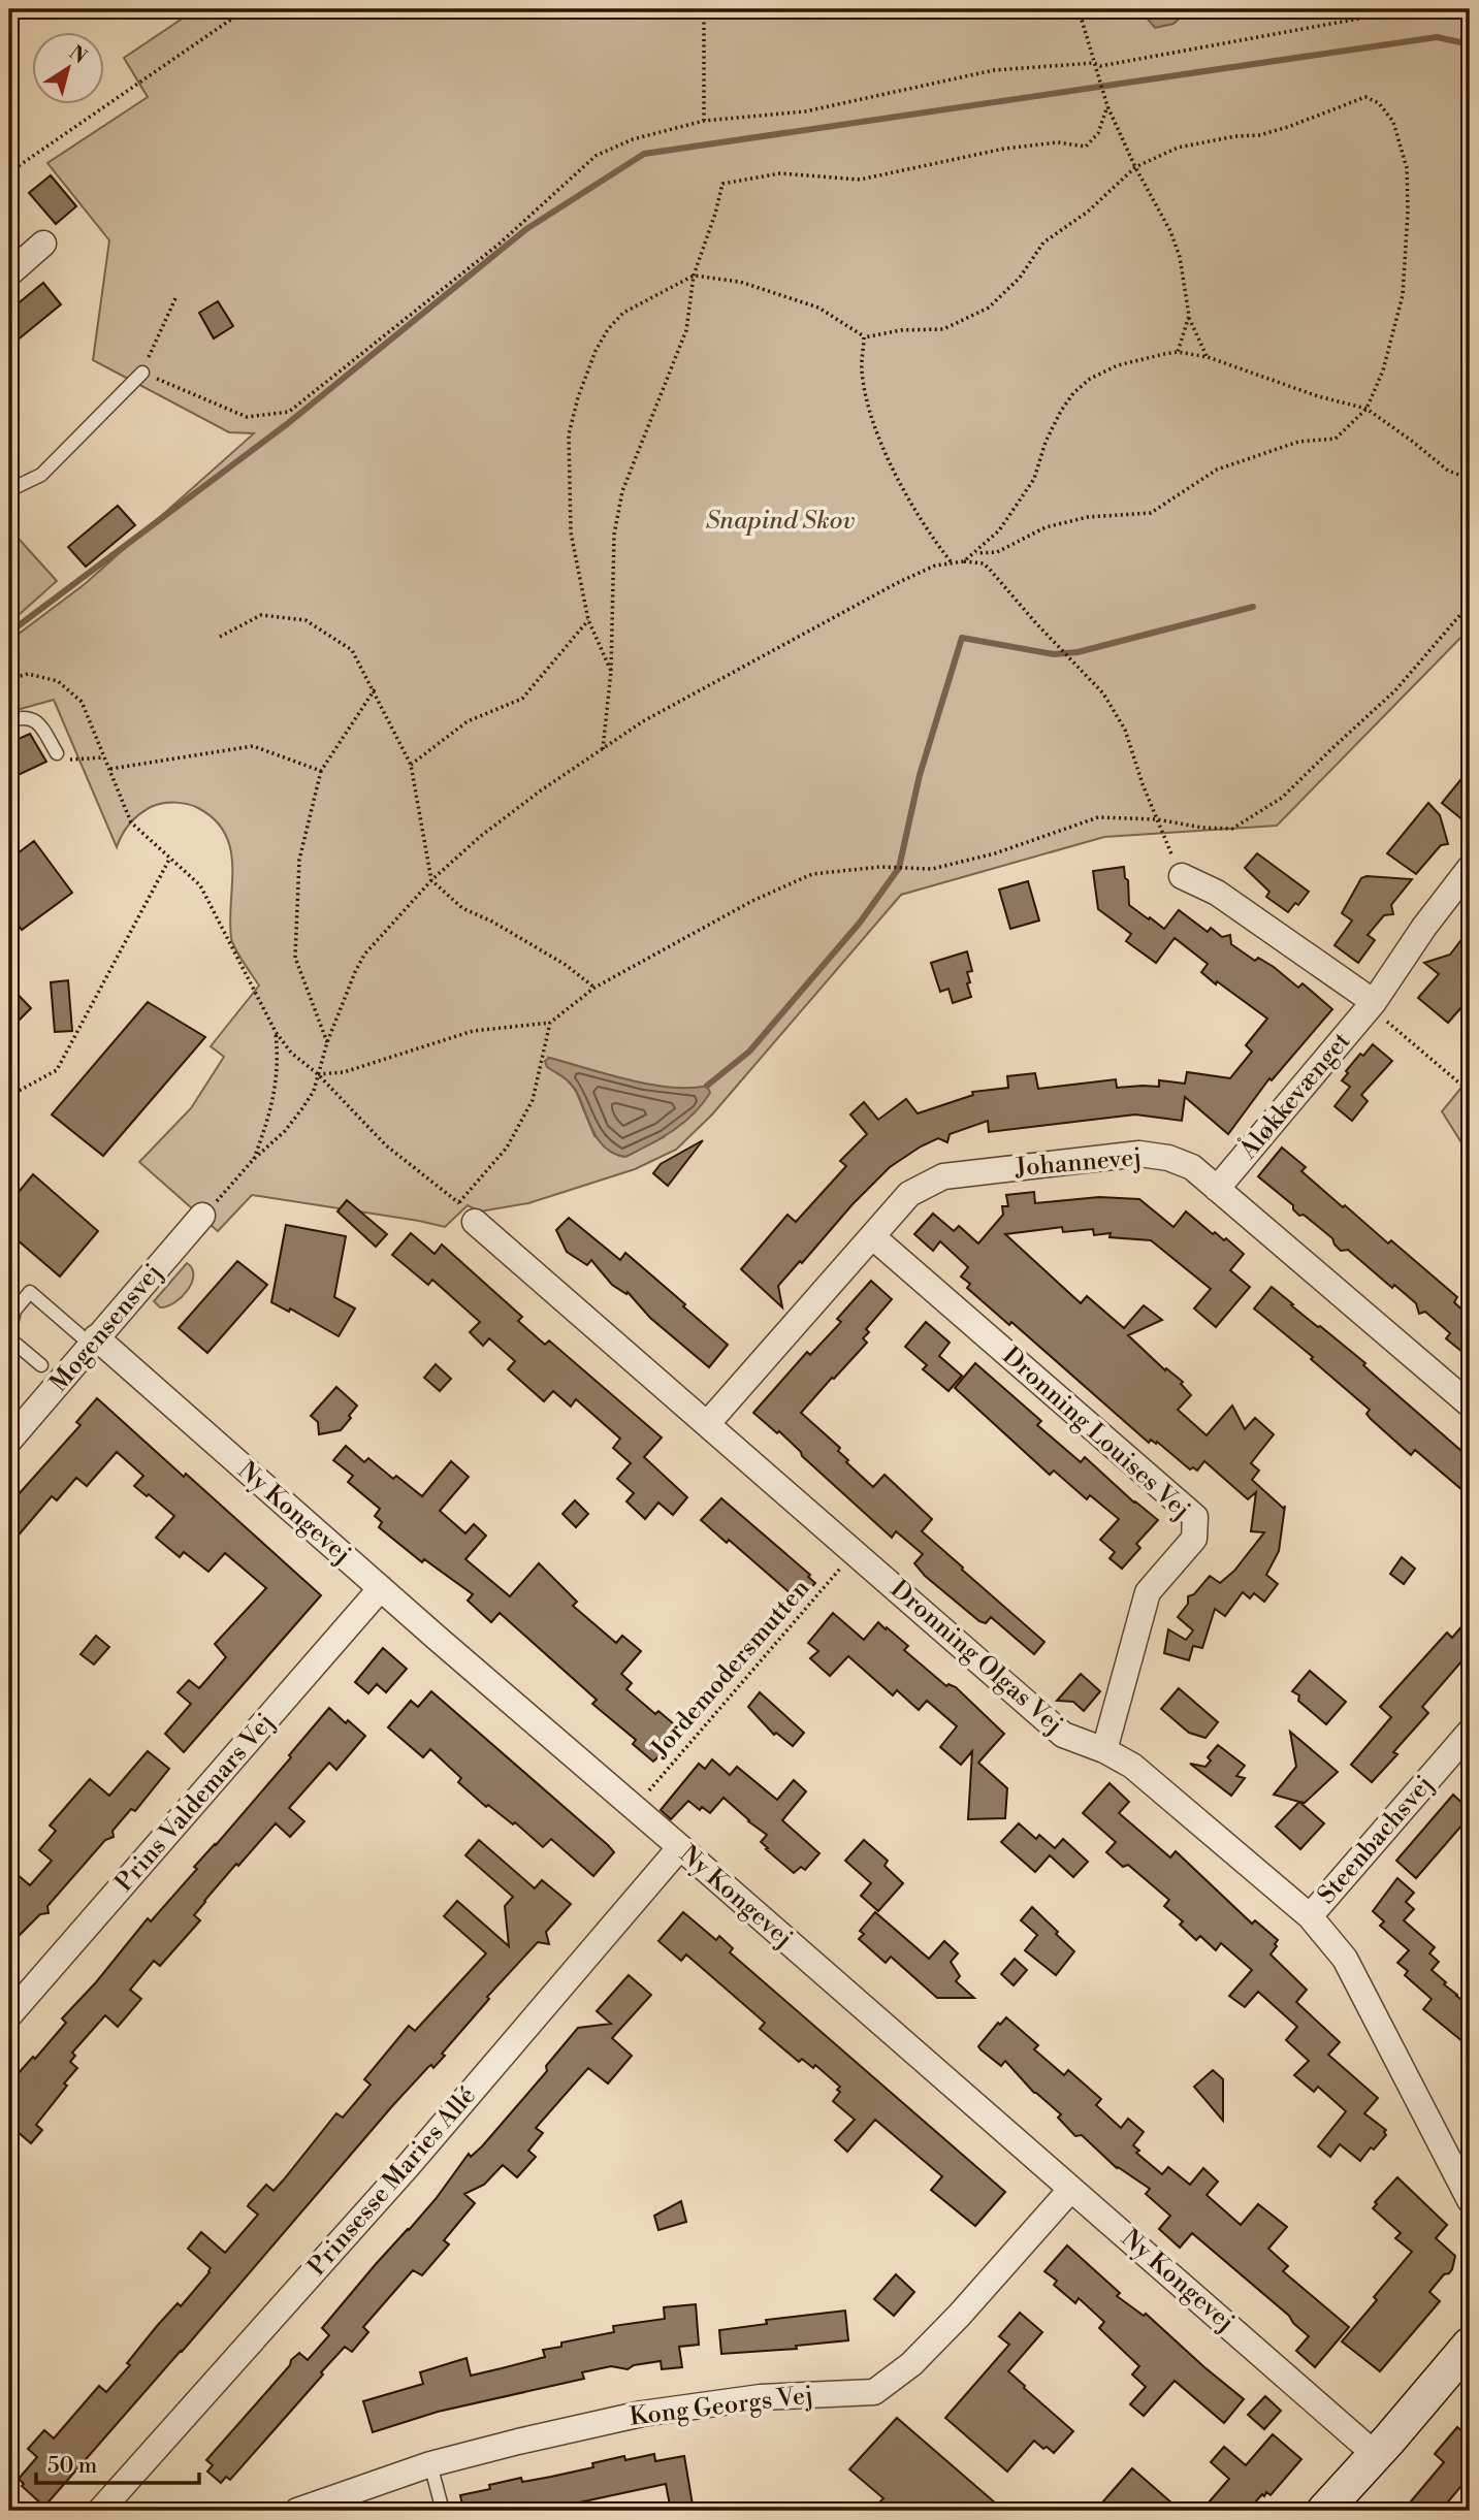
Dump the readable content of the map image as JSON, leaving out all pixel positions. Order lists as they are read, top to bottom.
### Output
{
  "streets": {
    "street": [
      "Åløkkevænget",
      "Johannevej",
      "Mogensensvej",
      "Dronning Louises Vej",
      "Ny Kongevej",
      "Dronning Olgas Vej",
      "Prins Valdemars Vej",
      "Steenbachsvej",
      "Prinsesse Maries Allé",
      "Kong Georgs Vej"
    ],
    "path": ["Jordemodersmutten"]
  },
  "crossings": [
    ["Åløkkevænget", "Johannevej"],
    ["Johannevej", "Dronning Louises Vej"],
    ["Johannevej", "Dronning Olgas Vej"],
    ["Mogensensvej", "Ny Kongevej"],
    ["Dronning Louises Vej", "Dronning Olgas Vej"],
    ["Ny Kongevej", "Jordemodersmutten"],
    ["Ny Kongevej", "Prins Valdemars Vej"],
    ["Ny Kongevej", "Prinsesse Maries Allé"],
    ["Ny Kongevej", "Kong Georgs Vej"],
    ["Dronning Olgas Vej", "Jordemodersmutten"],
    ["Dronning Olgas Vej", "Steenbachsvej"]
  ],
  "parks": ["Snapind Skov"],
  "scale_bar": "50 m",
  "north": "top right"
}
